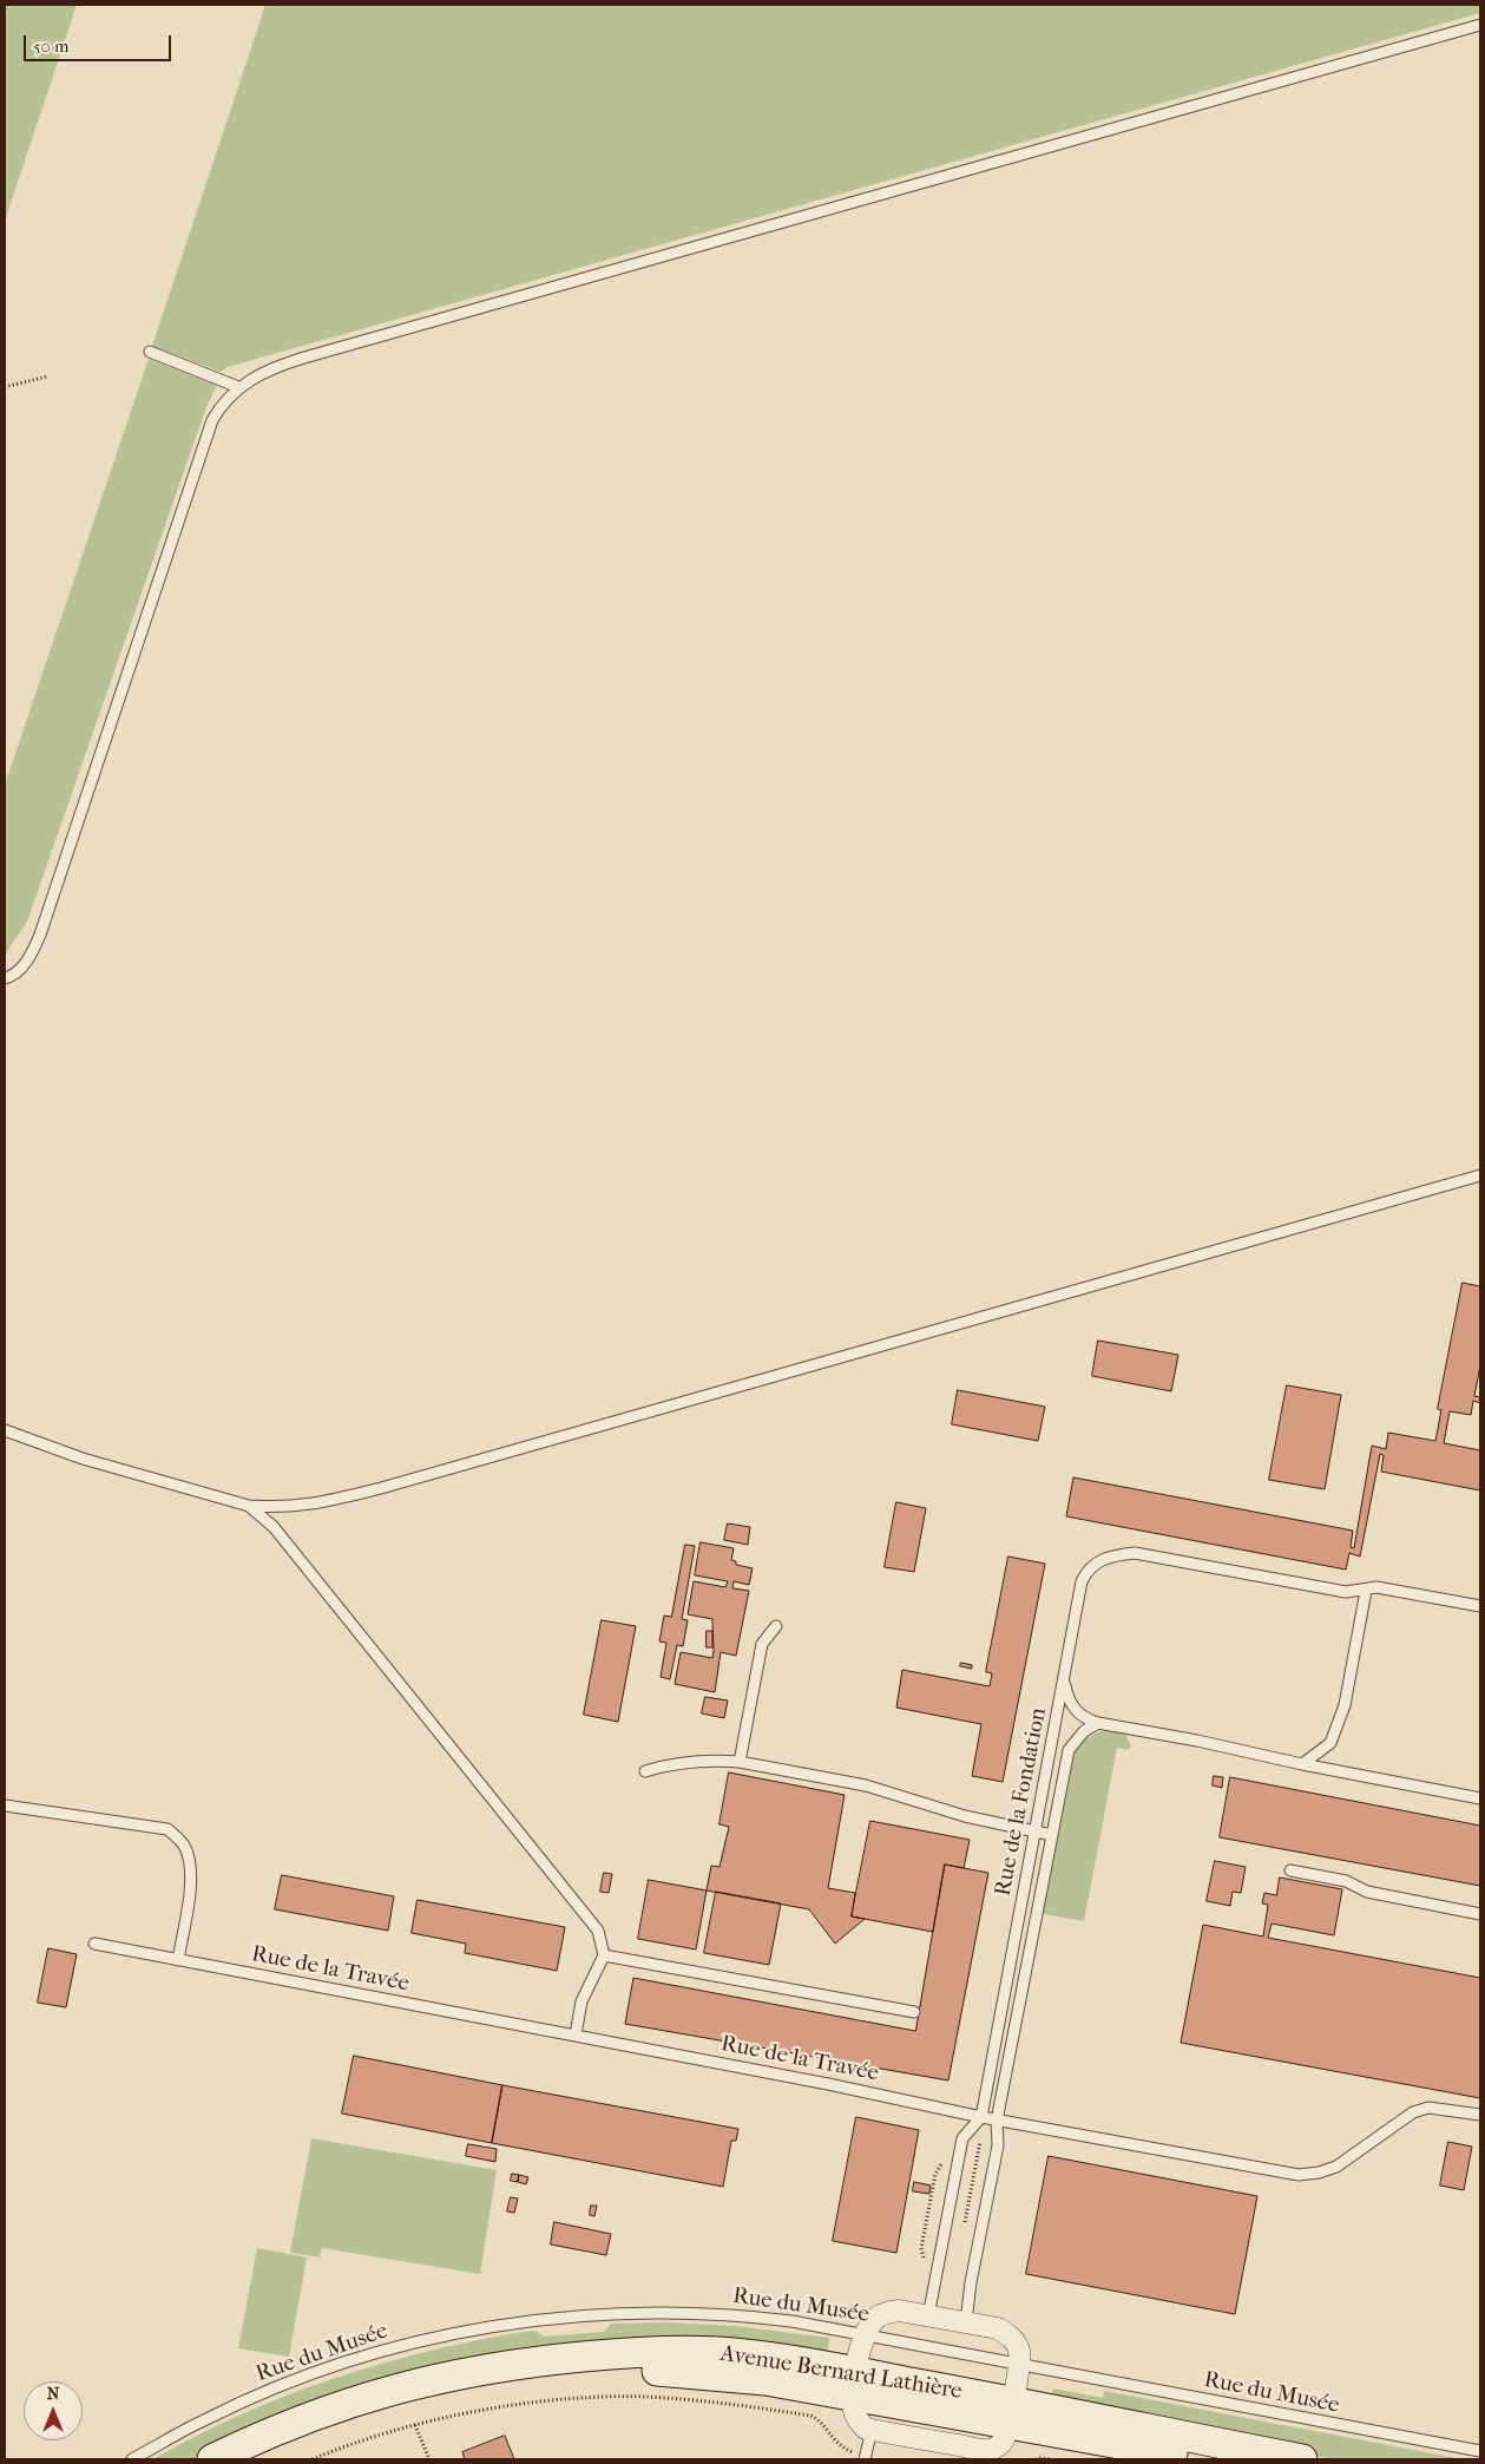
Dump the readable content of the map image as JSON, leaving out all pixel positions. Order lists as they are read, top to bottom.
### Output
{
  "streets": {
    "main road": ["Avenue Bernard Lathière"],
    "lane": ["Rue de la Fondation", "Rue de la Travée", "Rue du Musée"]
  },
  "crossings": [
    ["Rue de la Fondation", "Rue de la Travée"]
  ],
  "scale_bar": "50 m",
  "north": "top"
}
